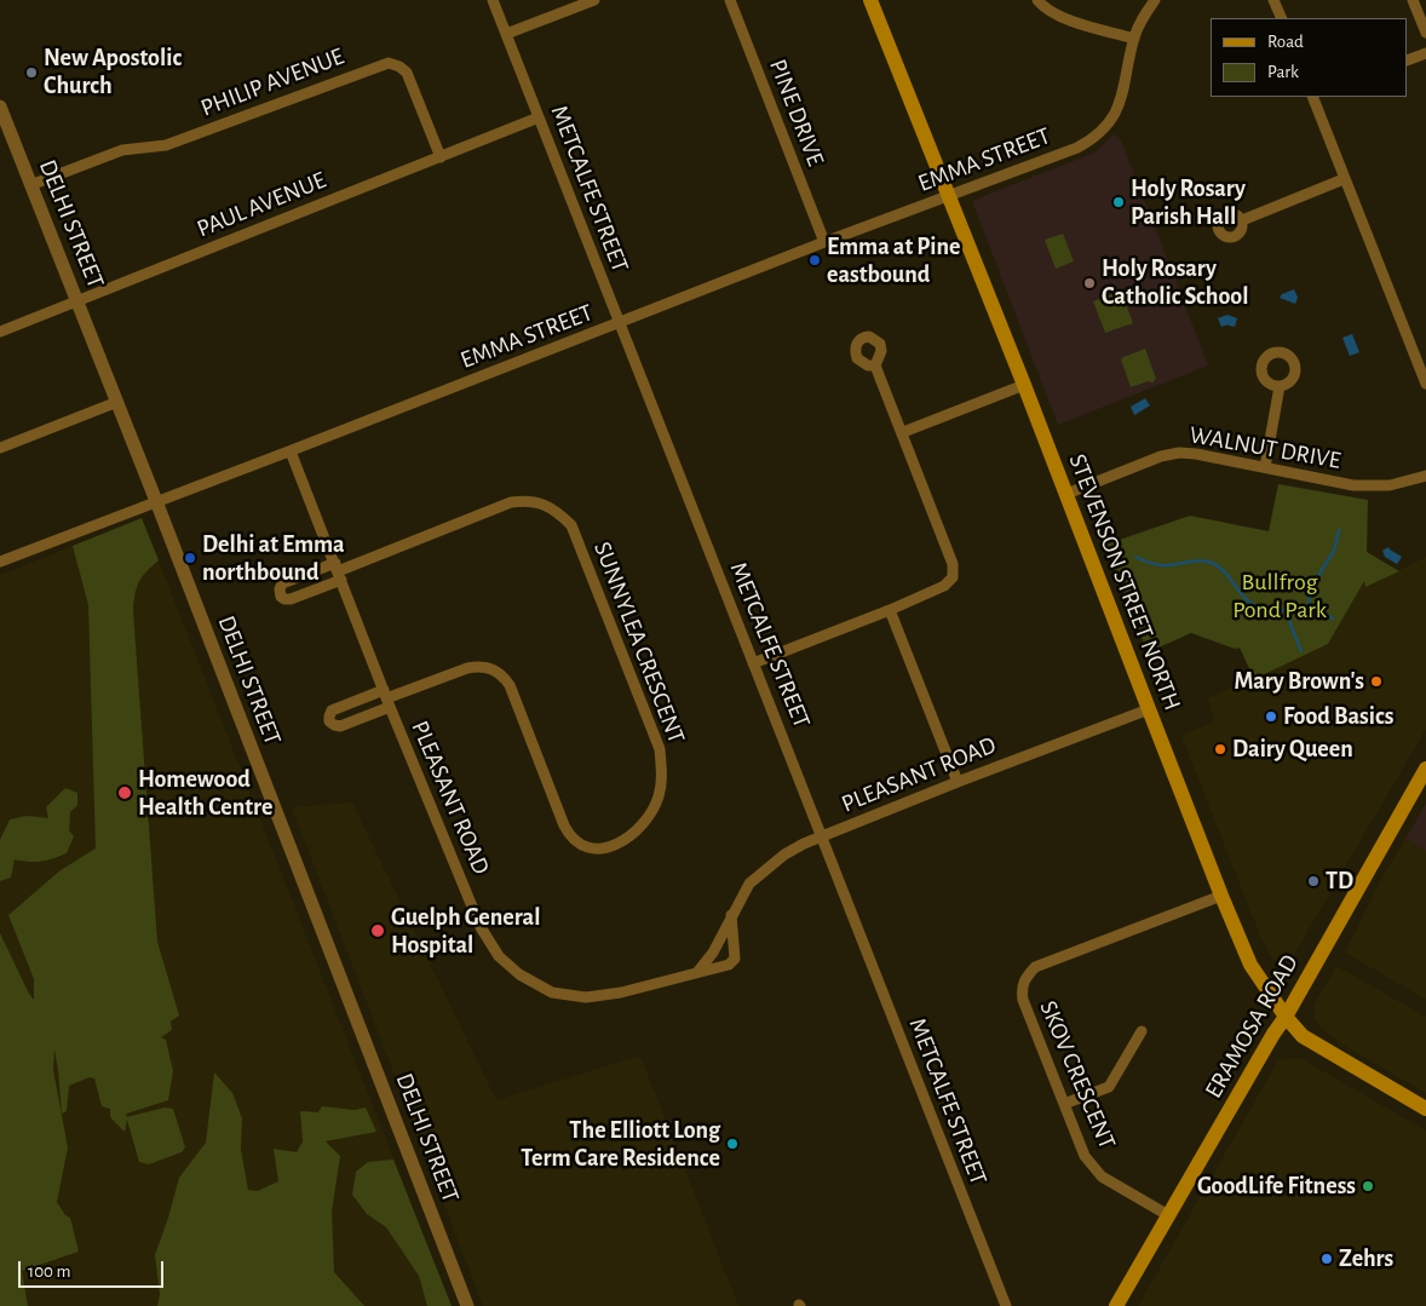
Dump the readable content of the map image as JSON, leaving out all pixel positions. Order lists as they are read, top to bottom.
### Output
{
  "streets": {
    "main road": ["STEVENSON STREET NORTH", "ERAMOSA ROAD"],
    "street": [
      "PHILIP AVENUE",
      "PINE DRIVE",
      "EMMA STREET",
      "METCALFE STREET",
      "PAUL AVENUE",
      "DELHI STREET",
      "WALNUT DRIVE",
      "SUNNYLEA CRESCENT",
      "PLEASANT ROAD",
      "SKOV CRESCENT"
    ]
  },
  "crossings": [
    ["PHILIP AVENUE", "PAUL AVENUE"],
    ["PHILIP AVENUE", "DELHI STREET"],
    ["PINE DRIVE", "EMMA STREET"],
    ["EMMA STREET", "METCALFE STREET"],
    ["EMMA STREET", "DELHI STREET"],
    ["EMMA STREET", "STEVENSON STREET NORTH"],
    ["EMMA STREET", "PLEASANT ROAD"],
    ["METCALFE STREET", "PAUL AVENUE"],
    ["METCALFE STREET", "PLEASANT ROAD"],
    ["PAUL AVENUE", "DELHI STREET"],
    ["WALNUT DRIVE", "STEVENSON STREET NORTH"],
    ["STEVENSON STREET NORTH", "PLEASANT ROAD"],
    ["STEVENSON STREET NORTH", "ERAMOSA ROAD"],
    ["STEVENSON STREET NORTH", "SKOV CRESCENT"],
    ["SUNNYLEA CRESCENT", "PLEASANT ROAD"],
    ["ERAMOSA ROAD", "SKOV CRESCENT"]
  ],
  "parks": ["Bullfrog Pond Park"],
  "places": [
    "New Apostolic Church",
    "Holy Rosary Parish Hall",
    "Emma at Pine eastbound",
    "Holy Rosary Catholic School",
    "Delhi at Emma northbound",
    "Mary Brown's",
    "Food Basics",
    "Dairy Queen",
    "Homewood Health Centre",
    "TD",
    "Guelph General Hospital",
    "The Elliott Long Term Care Residence",
    "GoodLife Fitness",
    "Zehrs"
  ],
  "legend": ["Road", "Park"],
  "scale_bar": "100 m"
}
